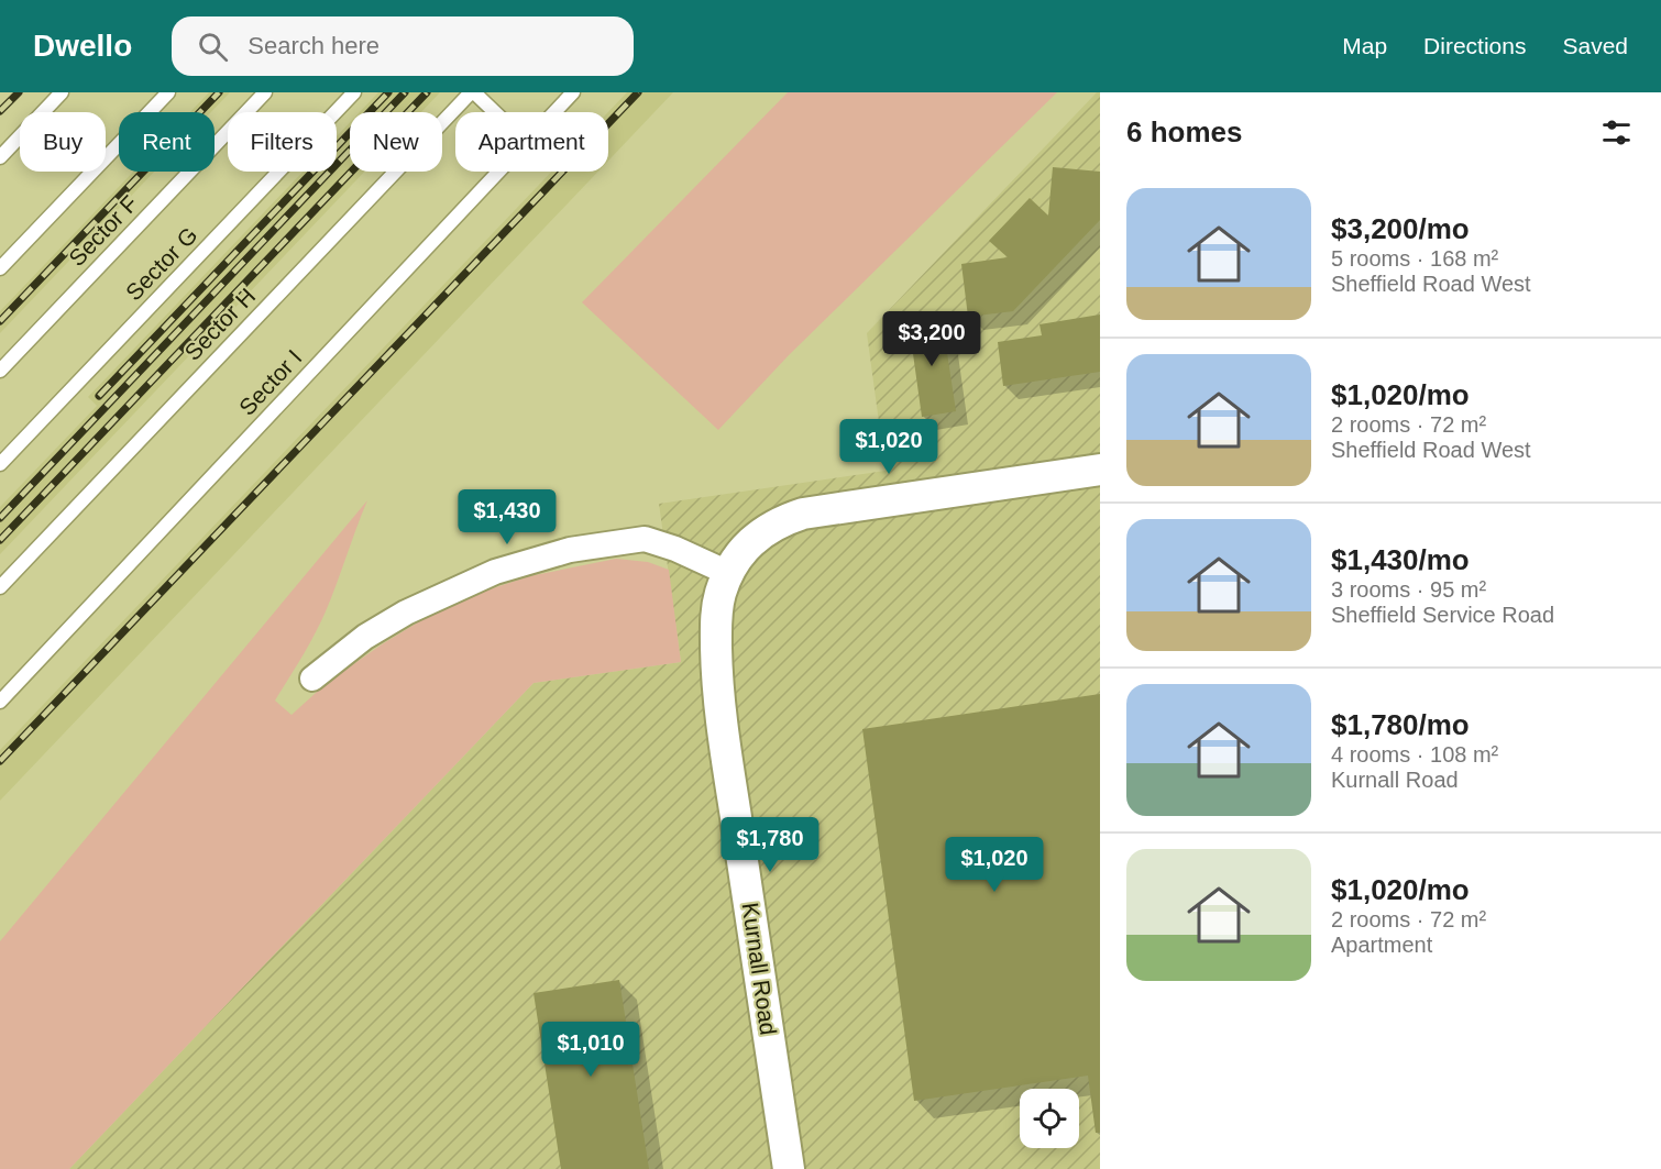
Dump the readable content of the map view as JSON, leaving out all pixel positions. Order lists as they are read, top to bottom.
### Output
{
  "streets": {
    "street": ["Kurnall Road"],
    "lane": [
      "Sector F",
      "Sector G",
      "Sector H",
      "Sector I"
    ]
  },
  "page": {
    "header": "Dwello",
    "search": "Search here",
    "nav": ["Map", "Directions", "Saved"],
    "heading": "6 homes",
    "chip": [
      "Buy",
      "Rent",
      "Filters",
      "New",
      "Apartment"
    ],
    "list": [
      {
        "name": "$3,200/mo",
        "note": "5 rooms · 168 m² · Sheffield Road West"
      },
      {
        "name": "$1,020/mo",
        "note": "2 rooms · 72 m² · Sheffield Road West"
      },
      {
        "name": "$1,430/mo",
        "note": "3 rooms · 95 m² · Sheffield Service Road"
      },
      {
        "name": "$1,780/mo",
        "note": "4 rooms · 108 m² · Kurnall Road"
      },
      {
        "name": "$1,020/mo",
        "note": "2 rooms · 72 m² · Apartment"
      }
    ],
    "price": [
      "$3,200",
      "$1,020",
      "$1,430",
      "$1,780",
      "$1,020",
      "$1,010"
    ]
  }
}
